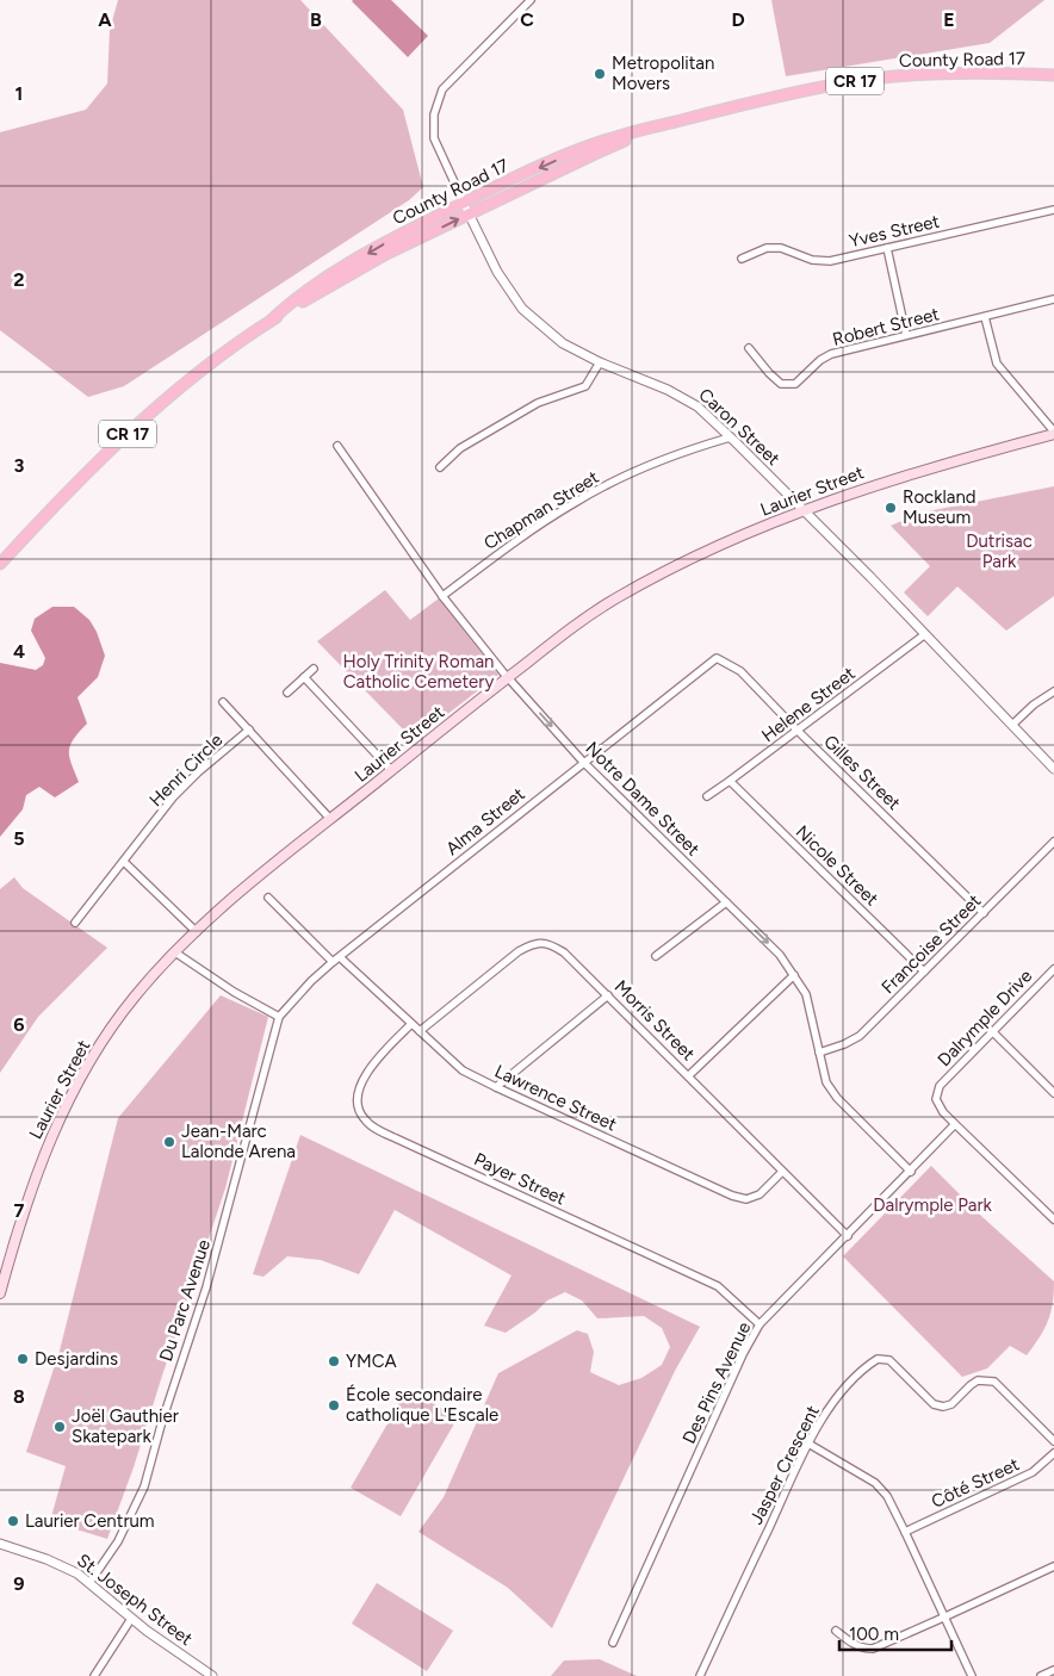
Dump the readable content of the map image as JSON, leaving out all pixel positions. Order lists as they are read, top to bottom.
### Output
{
  "streets": {
    "main road": ["County Road 17", "CR 17", "Laurier Street"],
    "street": [
      "Yves Street",
      "Robert Street",
      "Caron Street",
      "Chapman Street",
      "Helene Street",
      "Henri Circle",
      "Gilles Street",
      "Notre Dame Street",
      "Alma Street",
      "Nicole Street",
      "Francoise Street",
      "Dalrymple Drive",
      "Morris Street",
      "Lawrence Street",
      "Payer Street",
      "Du Parc Avenue",
      "Des Pins Avenue",
      "Jasper Crescent",
      "Côté Street",
      "St. Joseph Street"
    ]
  },
  "crossings": [
    ["County Road 17", "Caron Street"],
    ["Caron Street", "Laurier Street"],
    ["Caron Street", "Chapman Street"],
    ["Caron Street", "Helene Street"],
    ["Laurier Street", "Henri Circle"],
    ["Laurier Street", "Notre Dame Street"],
    ["Chapman Street", "Notre Dame Street"],
    ["Helene Street", "Gilles Street"],
    ["Helene Street", "Nicole Street"],
    ["Gilles Street", "Alma Street"],
    ["Gilles Street", "Francoise Street"],
    ["Notre Dame Street", "Alma Street"],
    ["Notre Dame Street", "Francoise Street"],
    ["Notre Dame Street", "Des Pins Avenue"],
    ["Alma Street", "Lawrence Street"],
    ["Alma Street", "Du Parc Avenue"],
    ["Nicole Street", "Francoise Street"],
    ["Dalrymple Drive", "Des Pins Avenue"],
    ["Morris Street", "Lawrence Street"],
    ["Morris Street", "Des Pins Avenue"],
    ["Lawrence Street", "Payer Street"],
    ["Payer Street", "Des Pins Avenue"],
    ["Du Parc Avenue", "St. Joseph Street"]
  ],
  "parks": ["Dutrisac Park", "Holy Trinity Roman Catholic Cemetery", "Dalrymple Park"],
  "places": [
    "Metropolitan Movers",
    "Rockland Museum",
    "Jean-Marc Lalonde Arena",
    "Desjardins",
    "YMCA",
    "École secondaire catholique L'Escale",
    "Joël Gauthier Skatepark",
    "Laurier Centrum"
  ],
  "scale_bar": "100 m",
  "grid": {
    "columns": [
      "A",
      "B",
      "C",
      "D",
      "E"
    ],
    "rows": [
      "1",
      "2",
      "3",
      "4",
      "5",
      "6",
      "7",
      "8",
      "9"
    ]
  }
}
